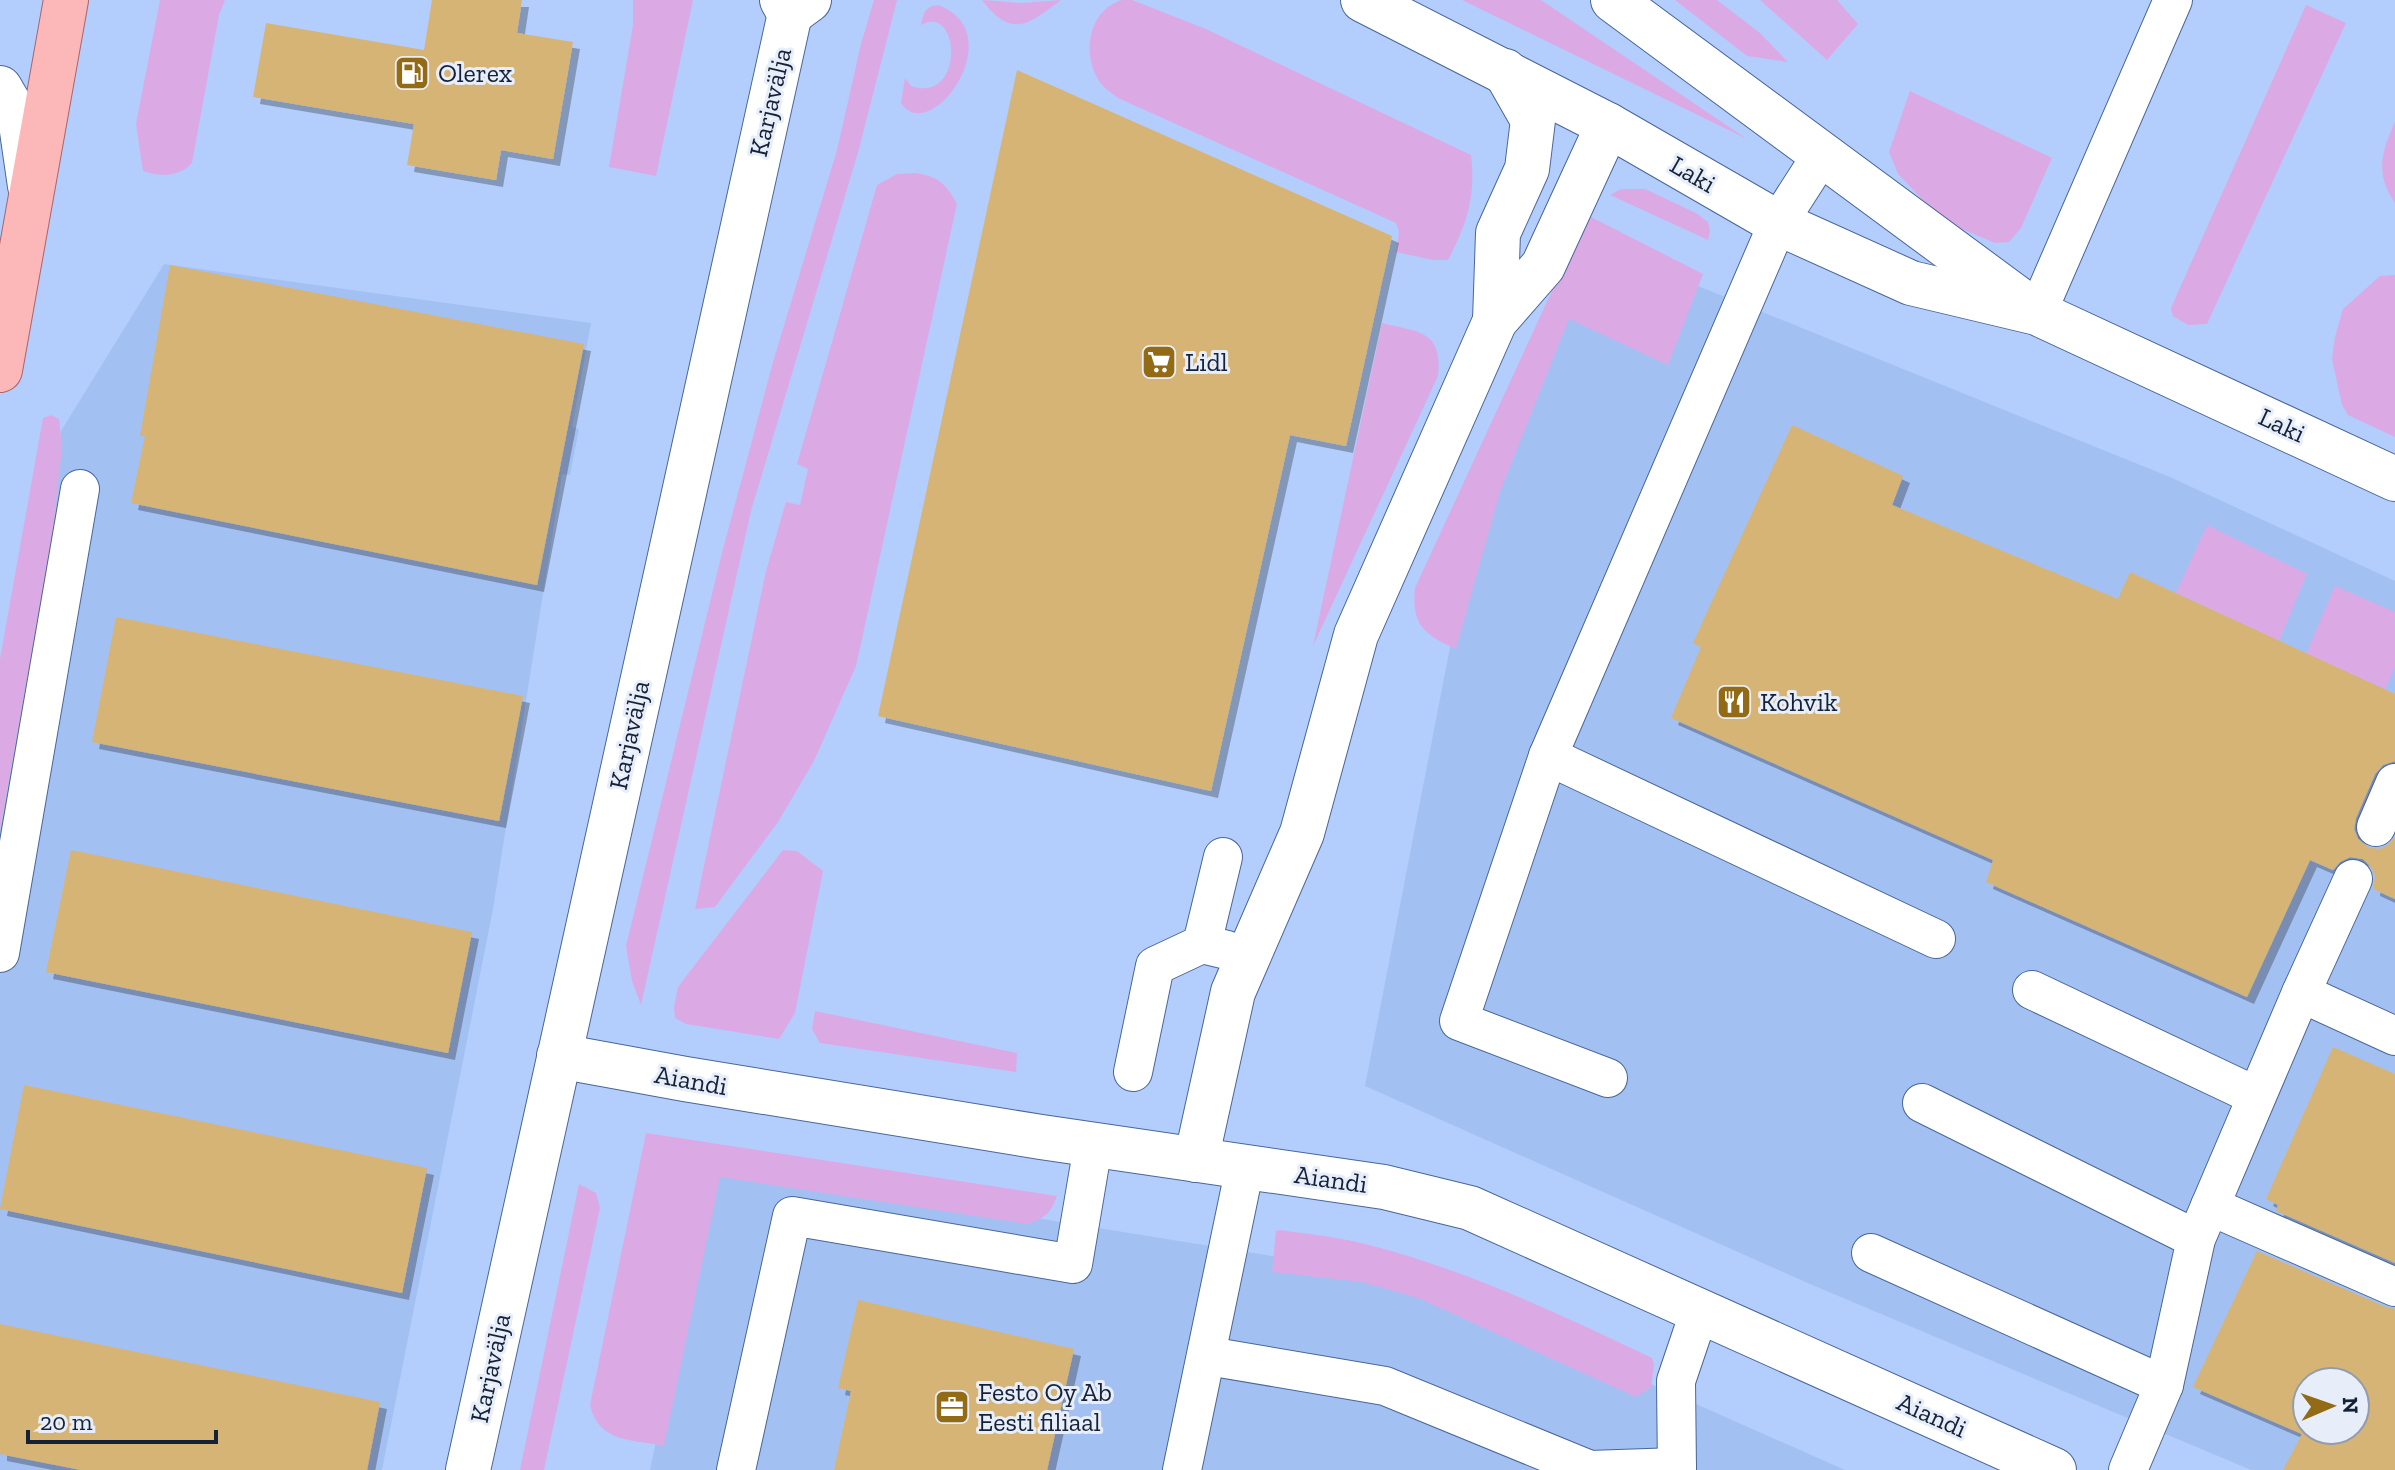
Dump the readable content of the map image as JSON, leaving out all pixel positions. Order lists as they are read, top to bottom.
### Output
{
  "streets": {
    "street": ["Karjavälja", "Laki", "Aiandi"]
  },
  "crossings": [
    ["Karjavälja", "Aiandi"]
  ],
  "places": {
    "fuel station": ["Olerex"],
    "supermarket": ["Lidl"],
    "restaurant": ["Kohvik"],
    "office": ["Festo Oy Ab Eesti filiaal"]
  },
  "scale_bar": "20 m",
  "north": "right"
}
